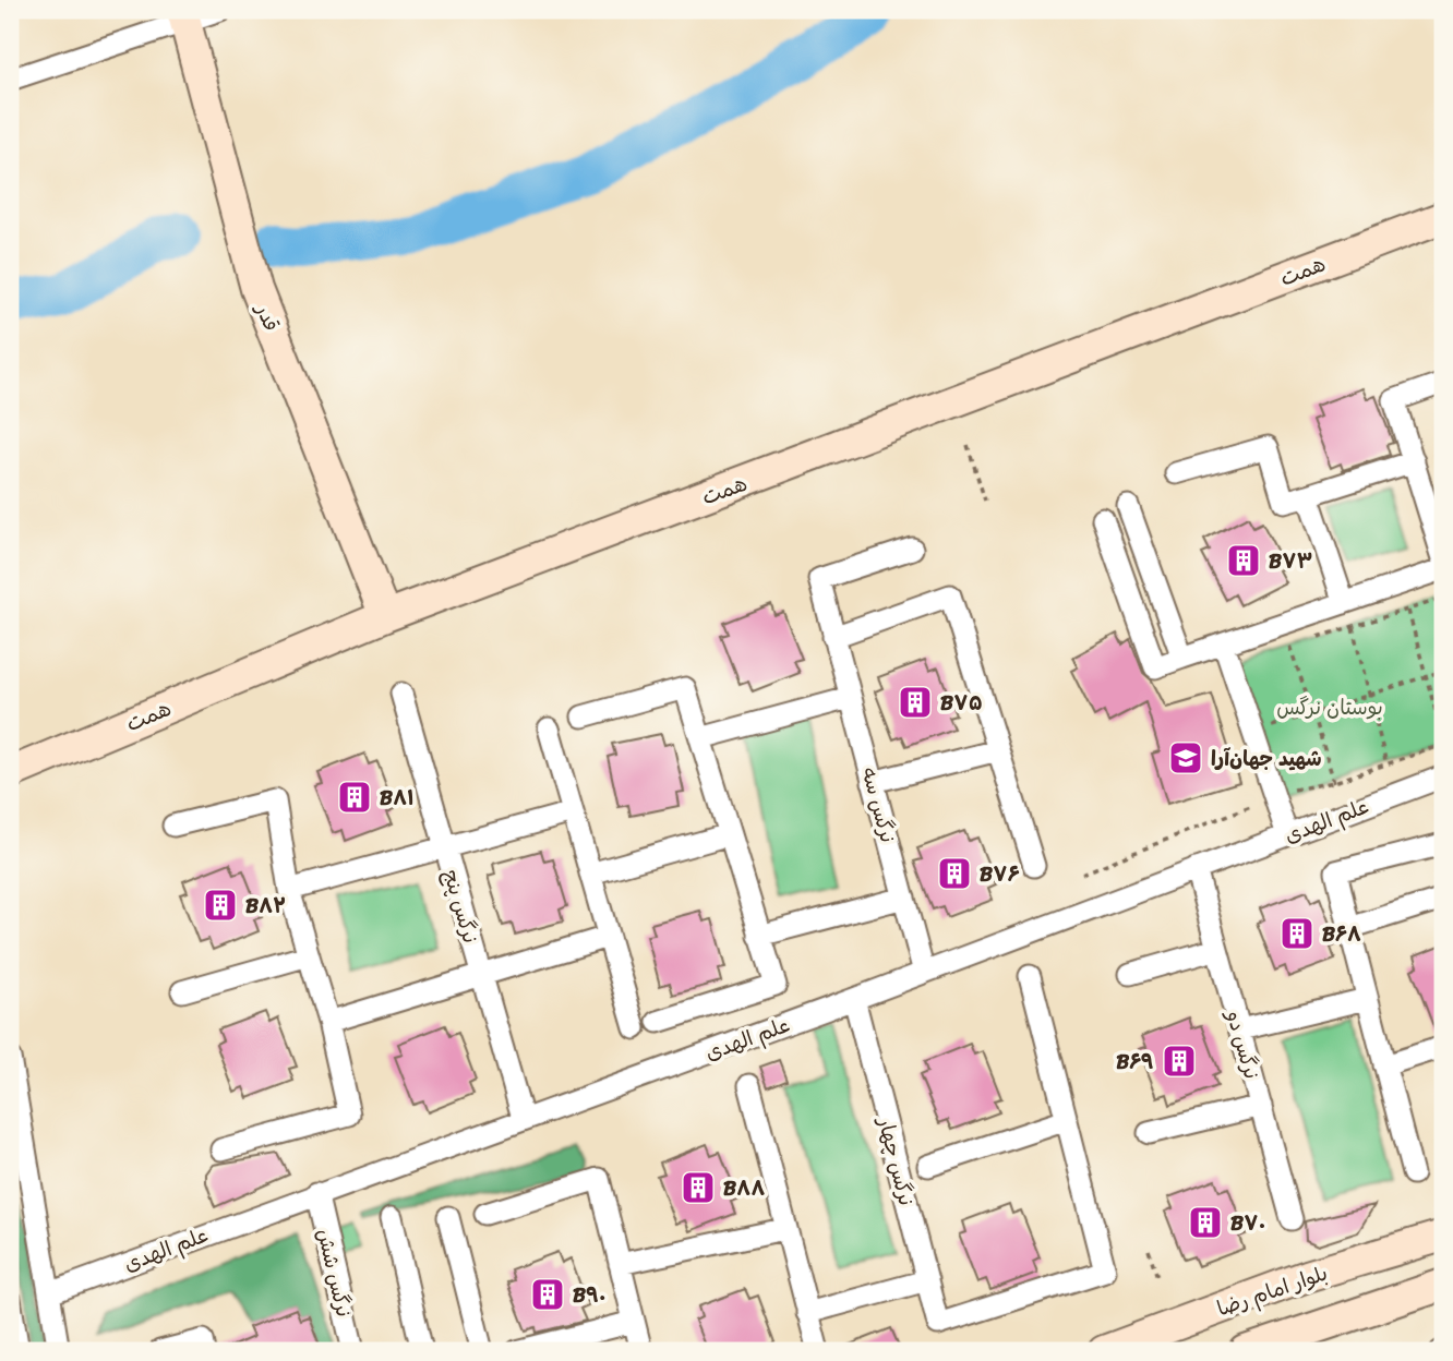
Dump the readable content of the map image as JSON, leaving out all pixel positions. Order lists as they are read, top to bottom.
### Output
{
  "streets": {
    "street": [
      "همت",
      "قدر",
      "نرگس سه",
      "علم الهدی",
      "نرگس پنج",
      "نرگس دو",
      "نرگس چهار",
      "نرگس شش",
      "بلوار امام رضا"
    ]
  },
  "crossings": [
    ["همت", "قدر"],
    ["نرگس سه", "علم الهدی"],
    ["علم الهدی", "نرگس پنج"],
    ["علم الهدی", "نرگس دو"],
    ["علم الهدی", "نرگس چهار"],
    ["علم الهدی", "نرگس شش"]
  ],
  "parks": ["بوستان نرگس"],
  "places": {
    "building": [
      "B۷۳",
      "B۷۵",
      "B۸۱",
      "B۷۶",
      "B۸۲",
      "B۶۸",
      "B۶۹",
      "B۸۸",
      "B۷۰",
      "B۹۰"
    ],
    "school or university": ["شهید جهان‌آرا"]
  }
}
